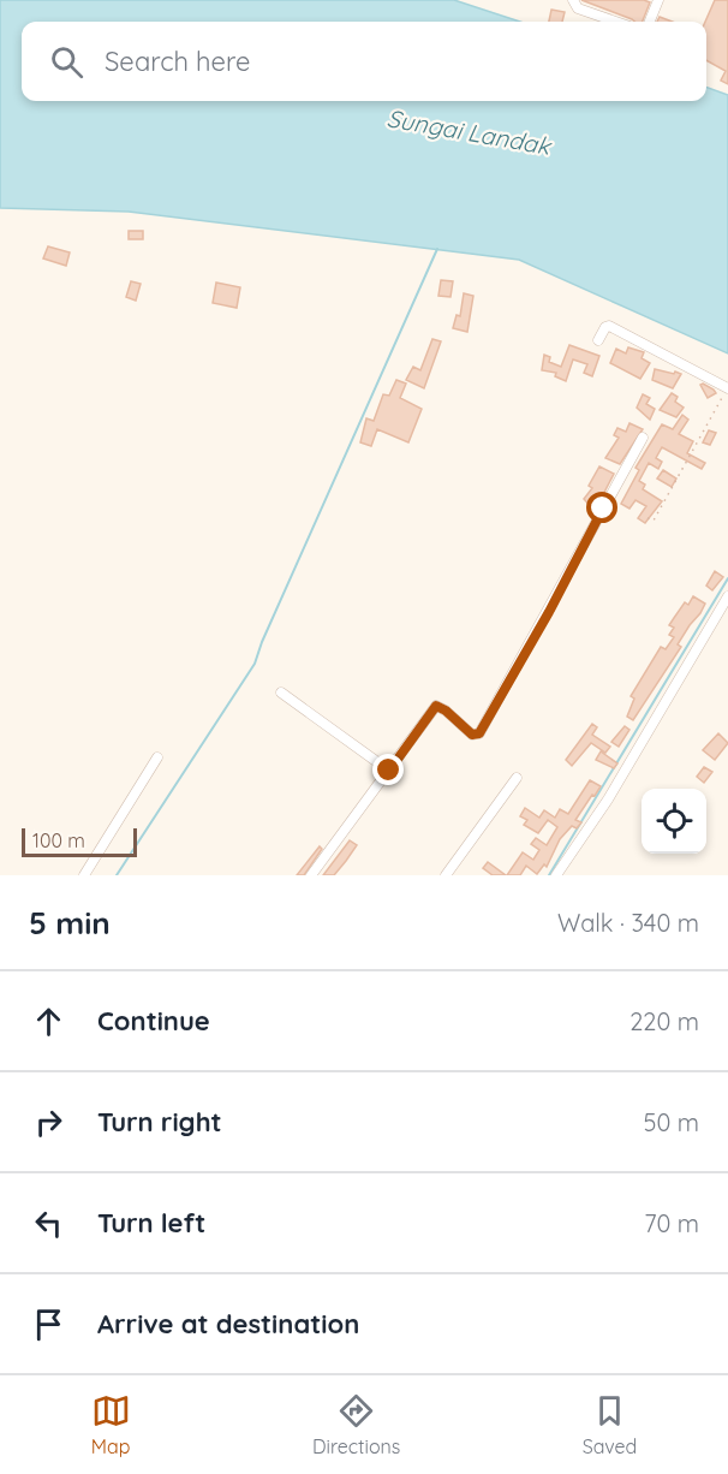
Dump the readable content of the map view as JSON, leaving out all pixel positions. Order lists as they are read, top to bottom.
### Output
{
  "water": ["Sungai Landak"],
  "scale_bar": "100 m",
  "page": {
    "search": "Search here",
    "scale": "100 m",
    "heading": ["5 min", "Walk · 340 m"],
    "list": [
      ["Continue", "220 m"],
      ["Turn right", "50 m"],
      ["Turn left", "70 m"],
      "Arrive at destination"
    ],
    "nav": ["Map", "Directions", "Saved"]
  }
}
